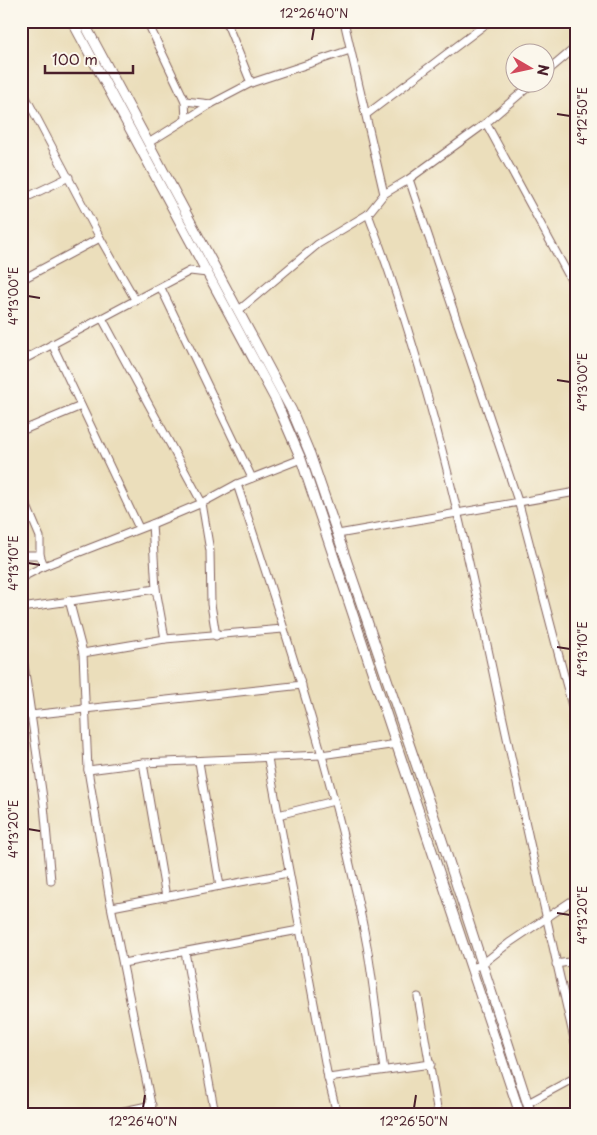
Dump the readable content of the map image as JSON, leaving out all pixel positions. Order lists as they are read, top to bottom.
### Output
{
  "scale_bar": "100 m",
  "north": "right",
  "coordinates": [
    "12°26'40\"N",
    "4°12'50\"E",
    "4°13'00\"E",
    "4°13'10\"E",
    "4°13'20\"E",
    "12°26'50\"N"
  ]
}
